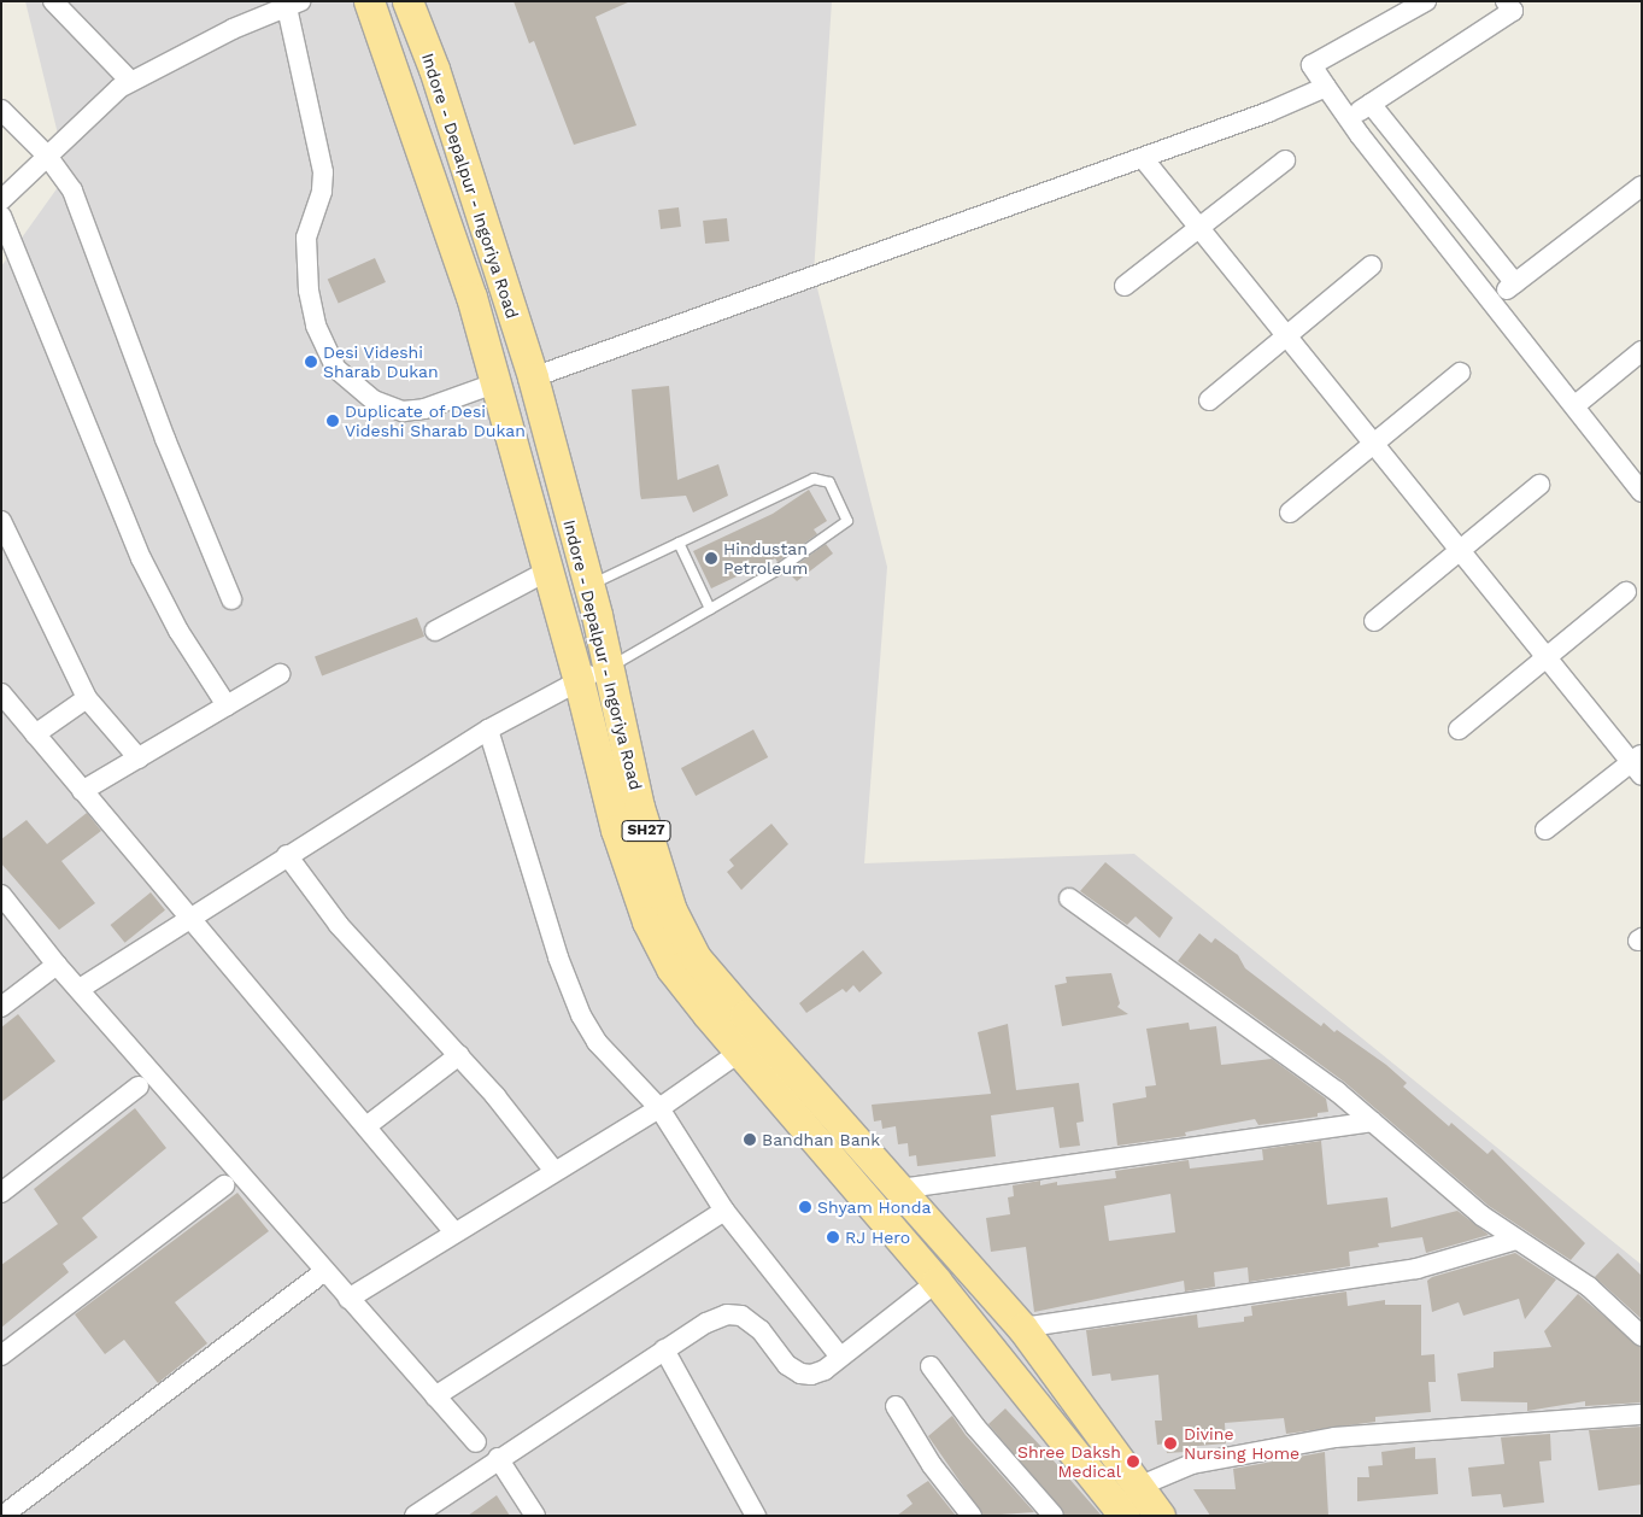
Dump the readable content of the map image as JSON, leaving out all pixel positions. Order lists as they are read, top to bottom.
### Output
{
  "streets": {
    "main road": ["Indore - Depalpur - Ingoriya Road", "SH27"]
  },
  "places": [
    "Desi Videshi Sharab Dukan",
    "Duplicate of Desi Videshi Sharab Dukan",
    "Hindustan Petroleum",
    "Bandhan Bank",
    "Shyam Honda",
    "RJ Hero",
    "Divine Nursing Home",
    "Shree Daksh Medical"
  ]
}
